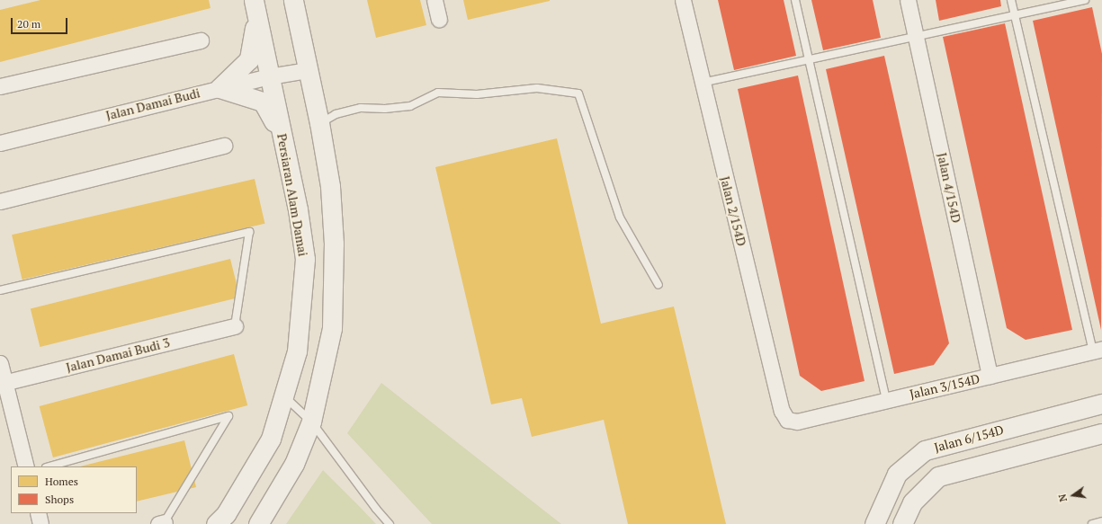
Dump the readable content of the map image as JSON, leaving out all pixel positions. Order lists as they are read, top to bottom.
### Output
{
  "streets": {
    "street": [
      "Jalan Damai Budi",
      "Jalan 4/154D",
      "Persiaran Alam Damai",
      "Jalan 2/154D",
      "Jalan Damai Budi 3",
      "Jalan 3/154D",
      "Jalan 6/154D"
    ]
  },
  "crossings": [
    ["Jalan Damai Budi", "Persiaran Alam Damai"],
    ["Jalan 4/154D", "Jalan 3/154D"],
    ["Jalan 2/154D", "Jalan 3/154D"]
  ],
  "legend": ["Homes", "Shops"],
  "scale_bar": "20 m",
  "north": "left"
}
